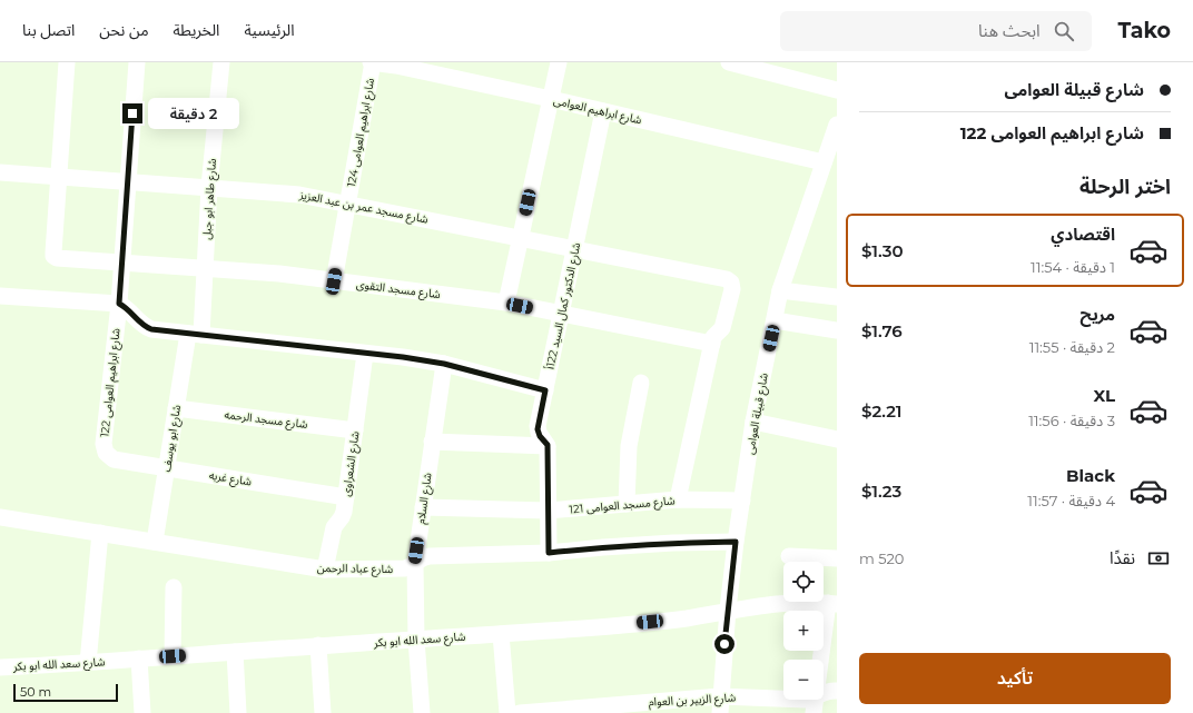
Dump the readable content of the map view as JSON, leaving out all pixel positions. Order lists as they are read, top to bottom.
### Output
{
  "streets": {
    "street": [
      "شارع ابراهيم العوامى",
      "شارع ابراهيم العوامى 124",
      "شارع طاهر ابو جبل",
      "شارع مسجد عمر بن عبد العزيز",
      "شارع مسجد التقوى",
      "شارع الدكتور كمال السيد 122أ",
      "شارع ابراهيم العوامى 122",
      "شارع قبيلة العوامى",
      "شارع مسجد الرحمه",
      "شارع ابو يوسف",
      "شارع الشعراوى",
      "شارع غربه",
      "شارع السلام",
      "شارع مسجد العوامى 121",
      "شارع عباد الرحمن",
      "شارع سعد الله ابو بكر",
      "شارع الزبير بن العوام"
    ]
  },
  "crossings": [
    ["شارع ابراهيم العوامى", "شارع ابراهيم العوامى 124"],
    ["شارع ابراهيم العوامى", "شارع الدكتور كمال السيد 122أ"],
    ["شارع ابراهيم العوامى", "شارع قبيلة العوامى"],
    ["شارع ابراهيم العوامى 124", "شارع مسجد عمر بن عبد العزيز"],
    ["شارع ابراهيم العوامى 124", "شارع مسجد التقوى"],
    ["شارع طاهر ابو جبل", "شارع مسجد عمر بن عبد العزيز"],
    ["شارع طاهر ابو جبل", "شارع مسجد التقوى"],
    ["شارع طاهر ابو جبل", "شارع ابو يوسف"],
    ["شارع مسجد عمر بن عبد العزيز", "شارع مسجد التقوى"],
    ["شارع مسجد عمر بن عبد العزيز", "شارع الدكتور كمال السيد 122أ"],
    ["شارع مسجد عمر بن عبد العزيز", "شارع ابراهيم العوامى 122"],
    ["شارع مسجد التقوى", "شارع الدكتور كمال السيد 122أ"],
    ["شارع مسجد التقوى", "شارع ابراهيم العوامى 122"],
    ["شارع الدكتور كمال السيد 122أ", "شارع مسجد العوامى 121"],
    ["شارع الدكتور كمال السيد 122أ", "شارع عباد الرحمن"],
    ["شارع ابراهيم العوامى 122", "شارع غربه"],
    ["شارع قبيلة العوامى", "شارع مسجد العوامى 121"],
    ["شارع قبيلة العوامى", "شارع عباد الرحمن"],
    ["شارع قبيلة العوامى", "شارع سعد الله ابو بكر"],
    ["شارع قبيلة العوامى", "شارع الزبير بن العوام"],
    ["شارع مسجد الرحمه", "شارع ابو يوسف"],
    ["شارع مسجد الرحمه", "شارع الشعراوى"],
    ["شارع ابو يوسف", "شارع غربه"],
    ["شارع ابو يوسف", "شارع عباد الرحمن"],
    ["شارع الشعراوى", "شارع غربه"],
    ["شارع الشعراوى", "شارع عباد الرحمن"],
    ["شارع السلام", "شارع مسجد العوامى 121"],
    ["شارع السلام", "شارع عباد الرحمن"],
    ["شارع السلام", "شارع سعد الله ابو بكر"]
  ],
  "scale_bar": "50 m",
  "page": {
    "header": "Tako",
    "search": "ابحث هنا",
    "nav": [
      "الرئيسية",
      "الخريطة",
      "من نحن",
      "اتصل بنا"
    ],
    "banner": ["شارع قبيلة العوامى", "شارع ابراهيم العوامى 122"],
    "bubble": "2 دقيقة",
    "heading": "اختر الرحلة",
    "list": [
      {
        "name": "اقتصادي",
        "note": "1 دقيقة · 11:54",
        "value": "$1.30"
      },
      {
        "name": "مريح",
        "note": "2 دقيقة · 11:55",
        "value": "$1.76"
      },
      {
        "name": "XL",
        "note": "3 دقيقة · 11:56",
        "value": "$2.21"
      },
      {
        "name": "Black",
        "note": "4 دقيقة · 11:57",
        "value": "$1.23"
      }
    ],
    "pay": ["نقدًا", "520 m"],
    "map_buttons": ["+", "−"],
    "buttons": "تأكيد",
    "scale": "50 m"
  }
}
